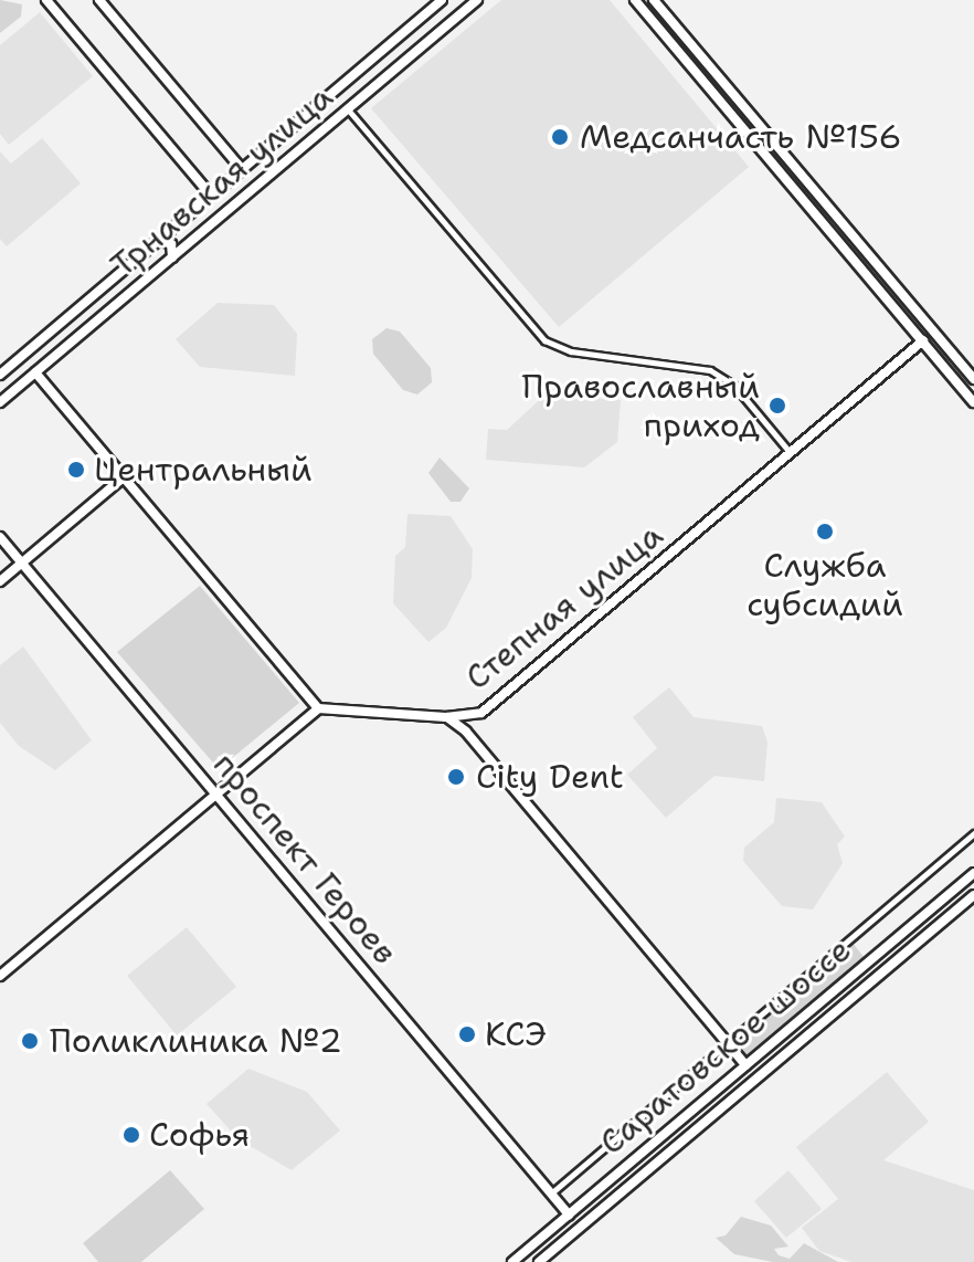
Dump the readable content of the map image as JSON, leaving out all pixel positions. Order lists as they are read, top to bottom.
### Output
{
  "streets": {
    "street": [
      "Трнавская улица",
      "Степная улица",
      "проспект Героев",
      "Саратовское шоссе"
    ]
  },
  "crossings": [
    ["проспект Героев", "Саратовское шоссе"]
  ],
  "places": [
    "Медсанчасть №156",
    "Православный приход",
    "Центральный",
    "Служба субсидий",
    "City Dent",
    "КСЭ",
    "Поликлиника №2",
    "Софья"
  ]
}
